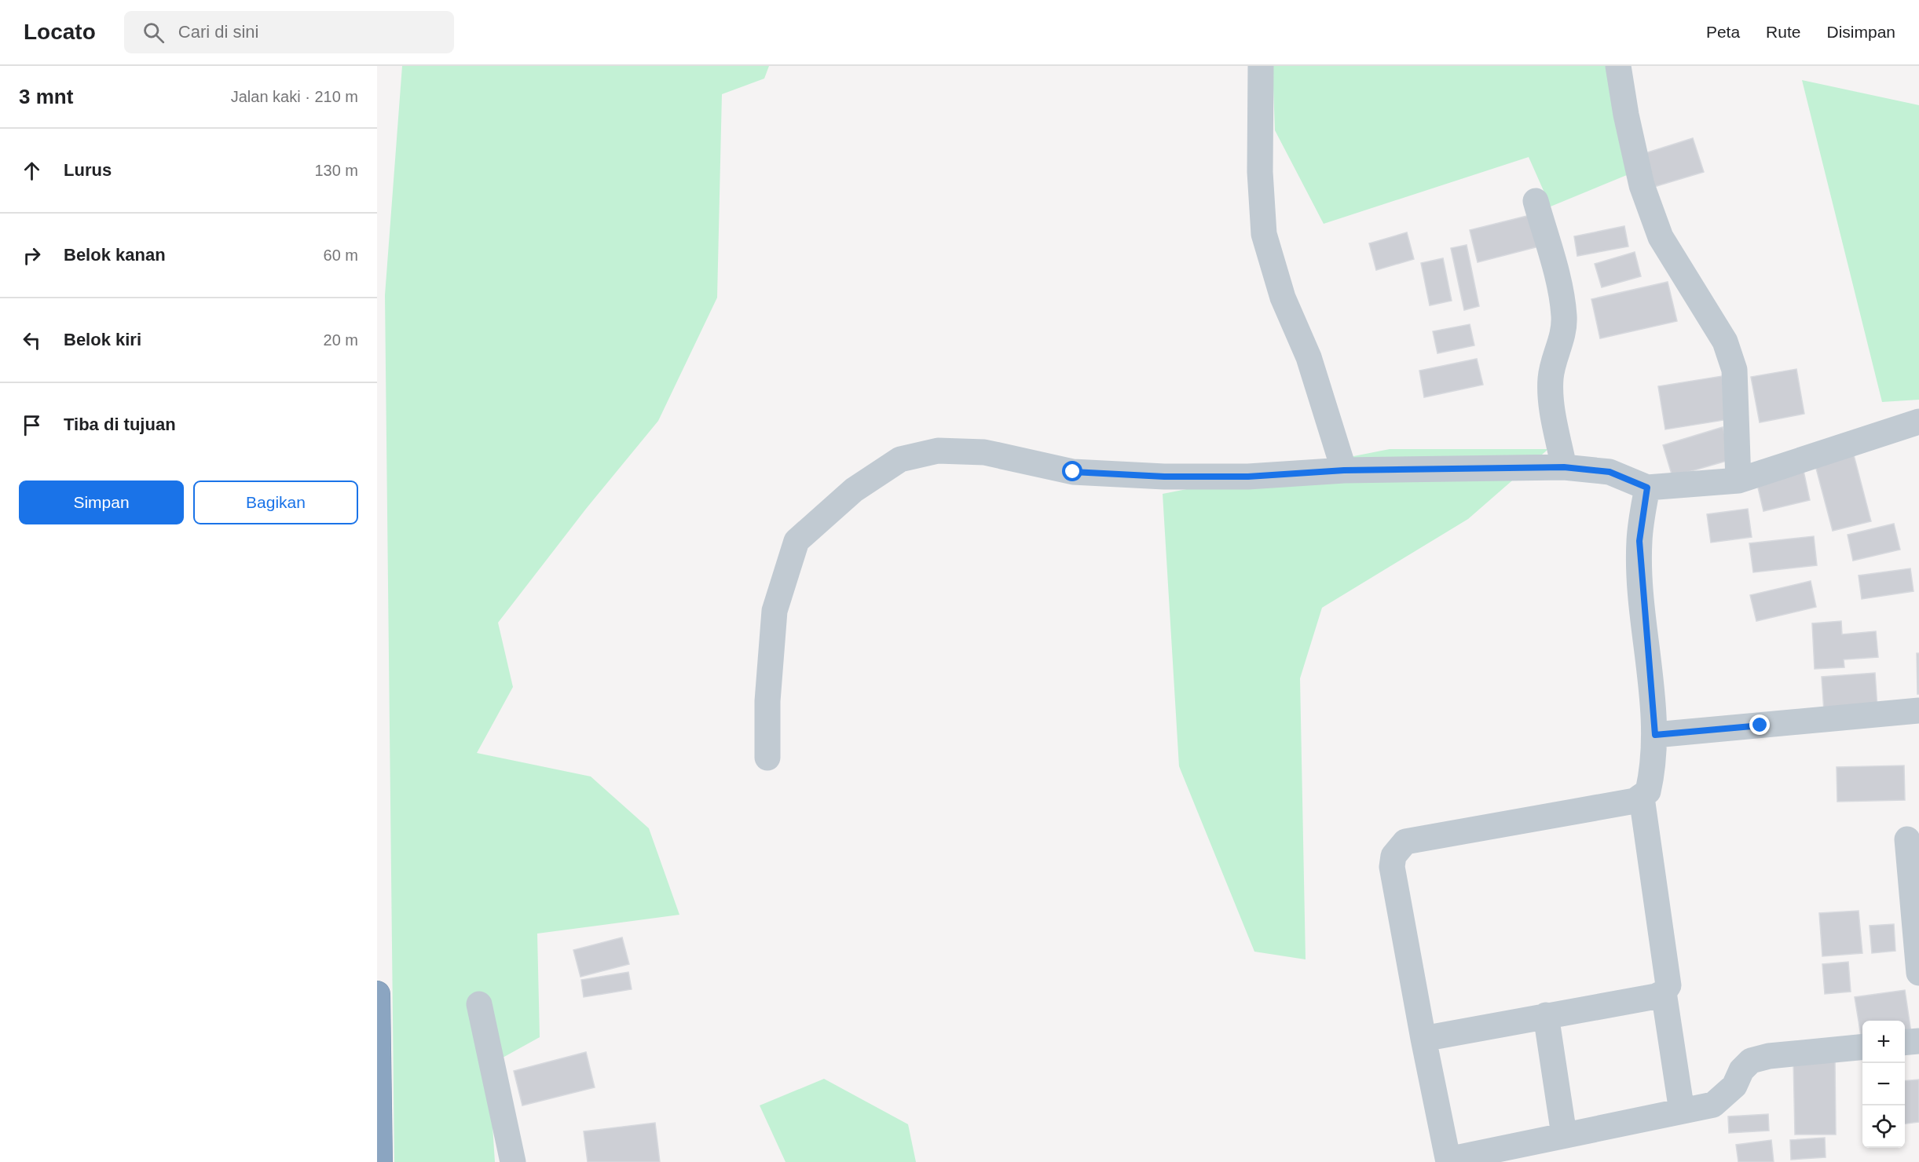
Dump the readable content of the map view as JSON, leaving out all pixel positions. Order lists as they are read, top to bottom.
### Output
{
  "page": {
    "header": "Locato",
    "search": "Cari di sini",
    "nav": ["Peta", "Rute", "Disimpan"],
    "heading": ["3 mnt", "Jalan kaki · 210 m"],
    "list": [
      ["Lurus", "130 m"],
      ["Belok kanan", "60 m"],
      ["Belok kiri", "20 m"],
      "Tiba di tujuan"
    ],
    "buttons": ["Simpan", "Bagikan"],
    "map_buttons": ["+", "−"]
  }
}
